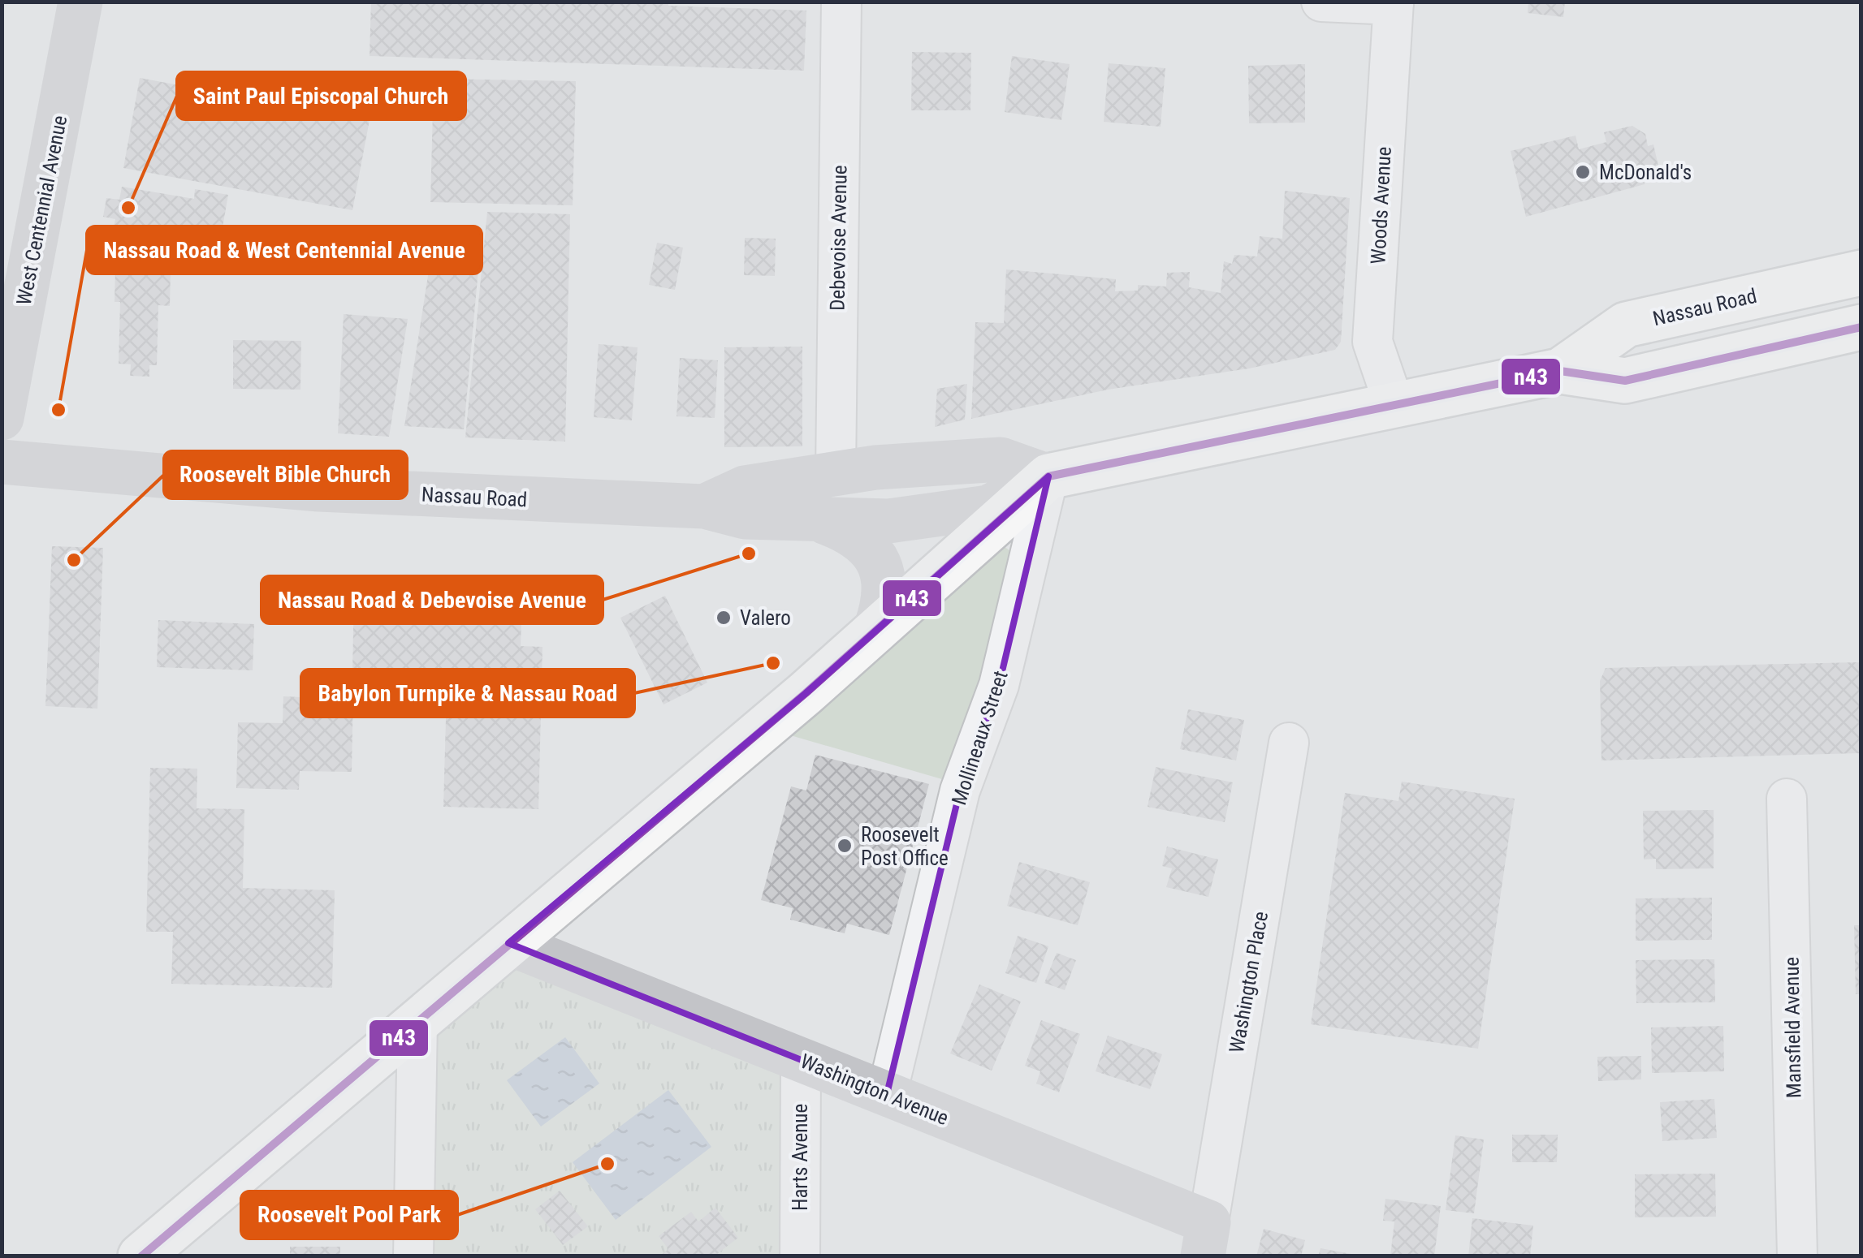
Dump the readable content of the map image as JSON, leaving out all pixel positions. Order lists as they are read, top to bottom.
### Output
{
  "streets": {
    "main road": ["West Centennial Avenue", "Nassau Road", "Washington Avenue"],
    "street": [
      "Woods Avenue",
      "Debevoise Avenue",
      "Mollineaux Street",
      "Washington Place",
      "Mansfield Avenue",
      "Harts Avenue"
    ]
  },
  "crossings": [
    ["Woods Avenue", "Nassau Road"],
    ["Debevoise Avenue", "Nassau Road"],
    ["Nassau Road", "Mollineaux Street"],
    ["Mollineaux Street", "Washington Avenue"],
    ["Washington Place", "Washington Avenue"],
    ["Washington Avenue", "Harts Avenue"]
  ],
  "places": [
    "McDonald's",
    "Saint Paul Episcopal Church",
    "Nassau Road & West Centennial Avenue",
    "Nassau Road & Debevoise Avenue",
    "Roosevelt Bible Church",
    "Valero",
    "Babylon Turnpike & Nassau Road",
    "Roosevelt Post Office",
    "Roosevelt Pool Park"
  ],
  "lines": ["transit line n43"]
}
